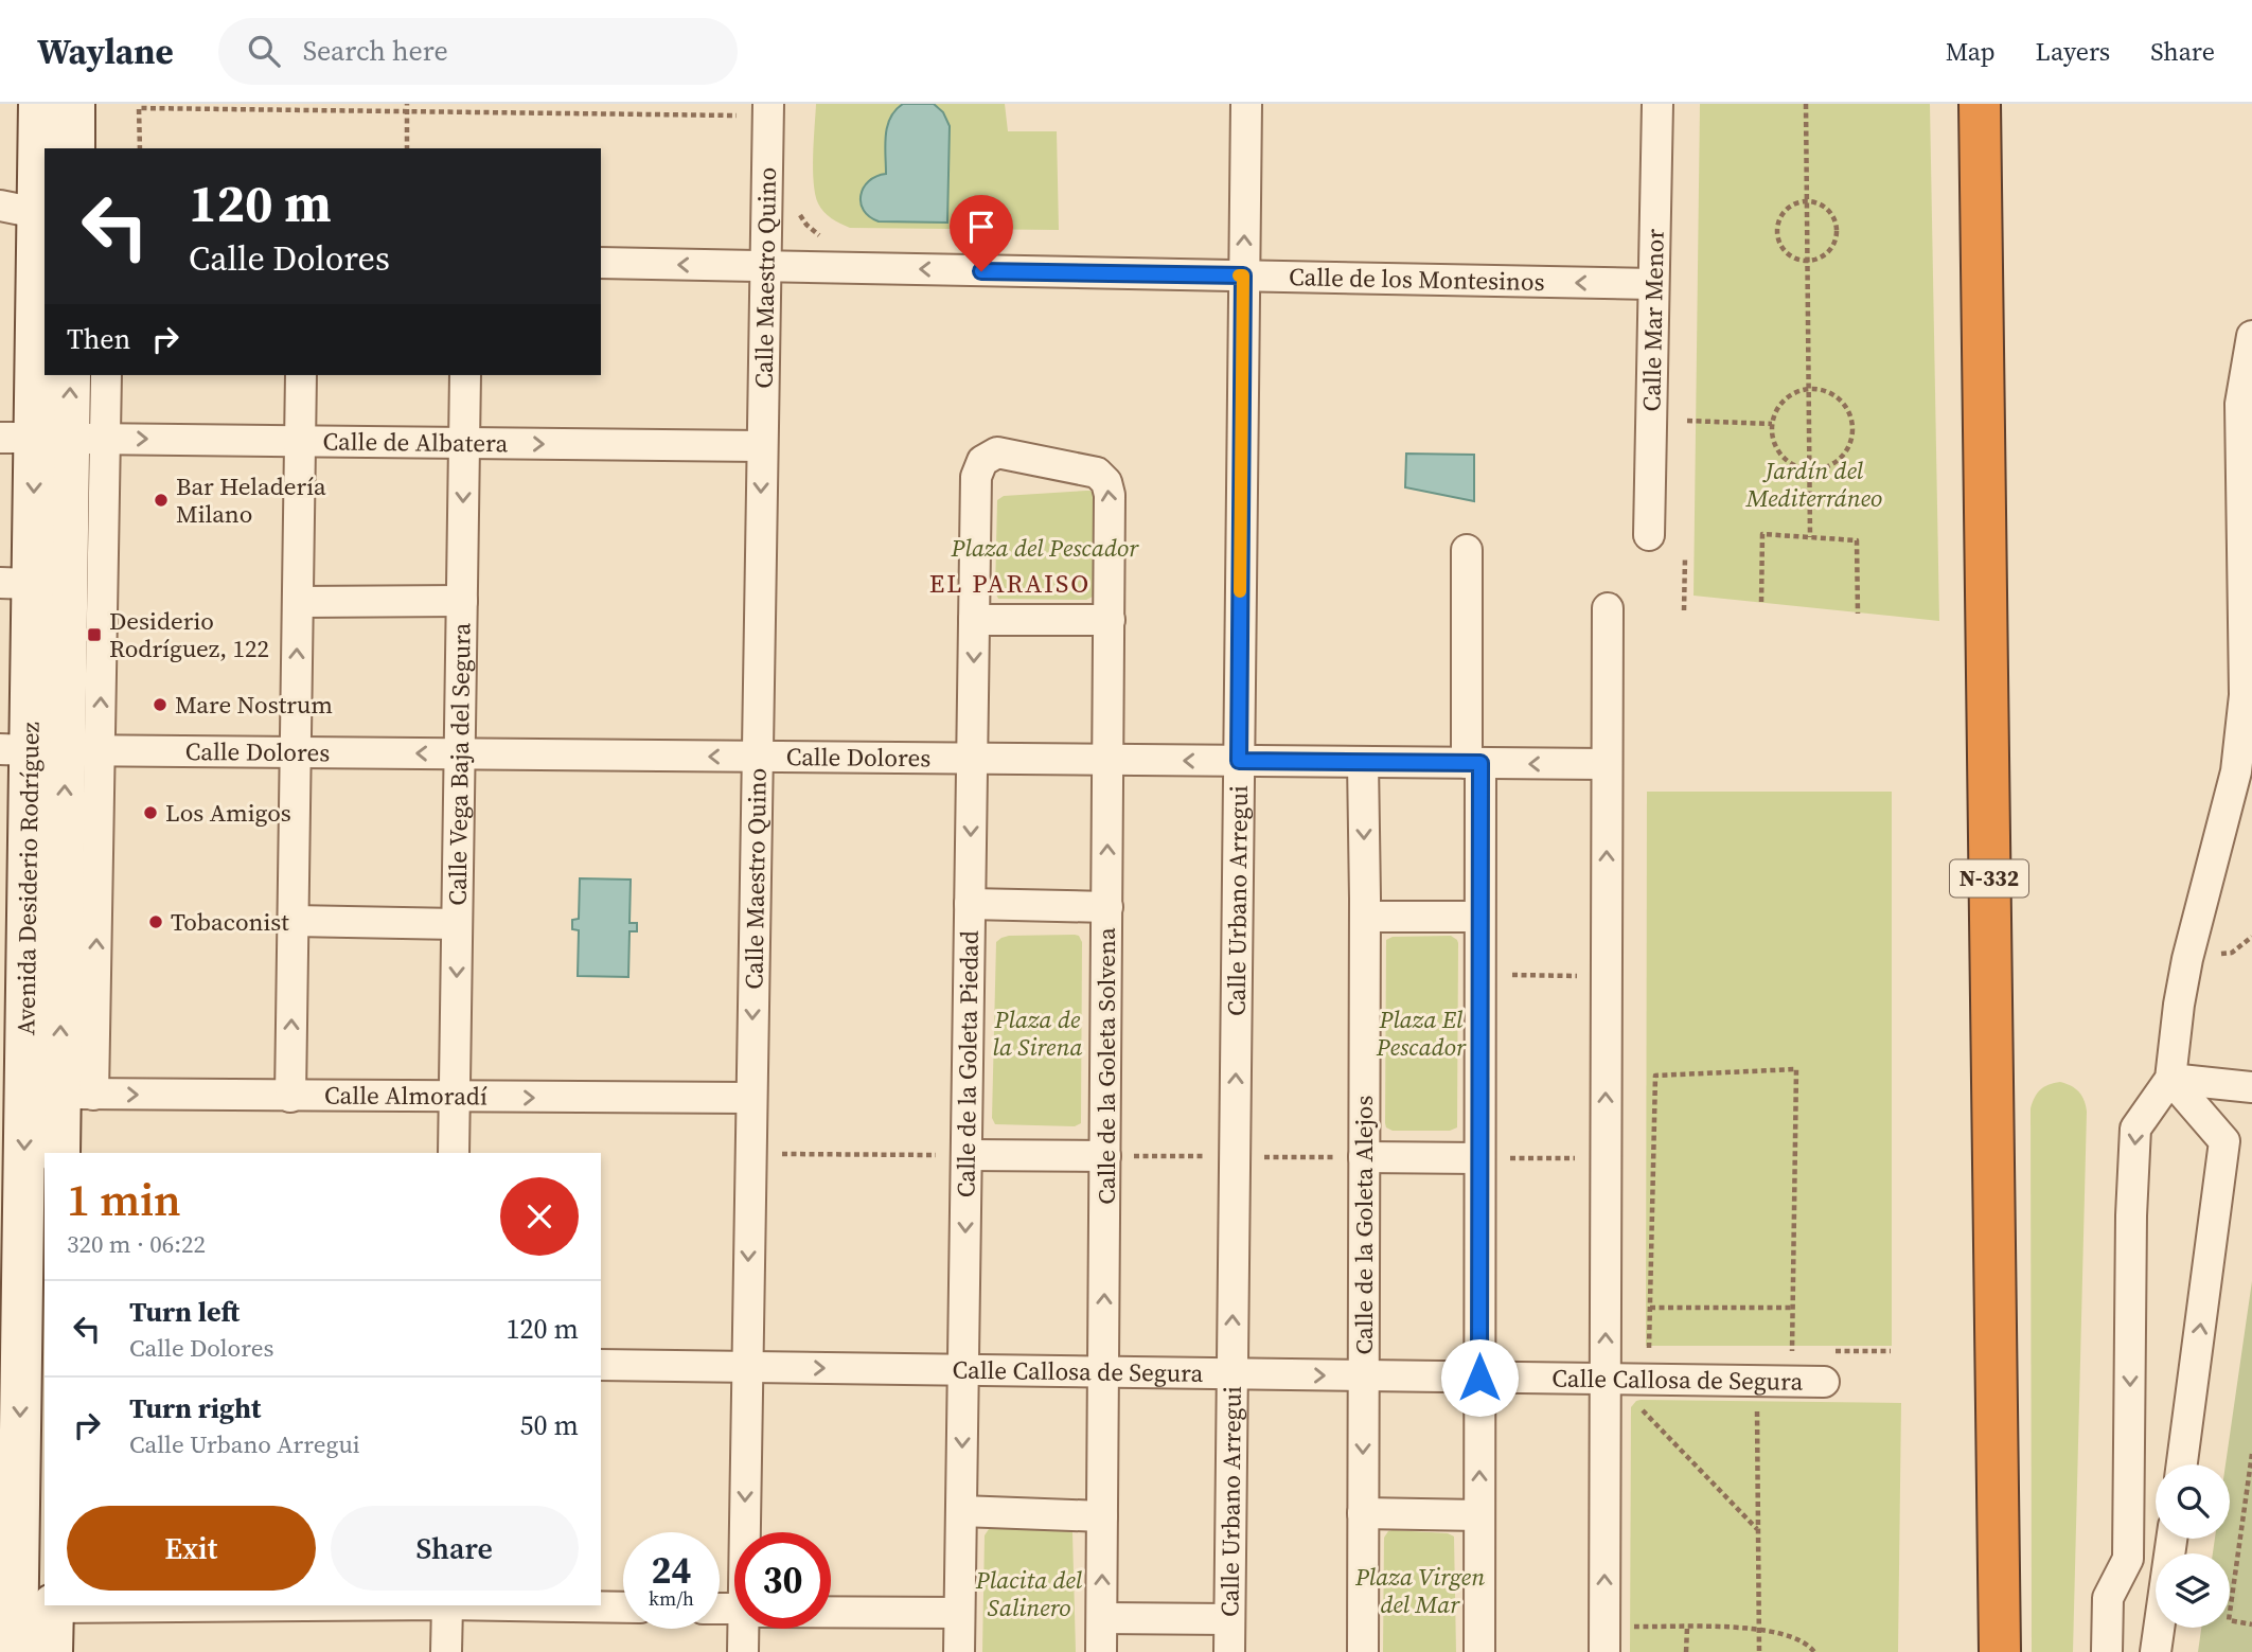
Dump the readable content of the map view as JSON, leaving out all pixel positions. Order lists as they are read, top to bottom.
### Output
{
  "streets": {
    "highway": ["N-332"],
    "street": [
      "Calle Maestro Quino",
      "Calle de los Montesinos",
      "Calle Mar Menor",
      "Calle de Albatera",
      "Calle Dolores",
      "Calle Vega Baja del Segura",
      "Avenida Desiderio Rodríguez",
      "Calle Urbano Arregui",
      "Calle de la Goleta Piedad",
      "Calle de la Goleta Solvena",
      "Calle Almoradí",
      "Calle de la Goleta Alejos",
      "Calle Callosa de Segura"
    ]
  },
  "crossings": [
    ["Calle Maestro Quino", "Calle de los Montesinos"],
    ["Calle Maestro Quino", "Calle de Albatera"],
    ["Calle Maestro Quino", "Calle Dolores"],
    ["Calle Maestro Quino", "Calle Almoradí"],
    ["Calle Maestro Quino", "Calle Callosa de Segura"],
    ["Calle de los Montesinos", "Calle Mar Menor"],
    ["Calle de los Montesinos", "Calle Urbano Arregui"],
    ["Calle de Albatera", "Calle Vega Baja del Segura"],
    ["Calle de Albatera", "Avenida Desiderio Rodríguez"],
    ["Calle Dolores", "Calle Vega Baja del Segura"],
    ["Calle Dolores", "Avenida Desiderio Rodríguez"],
    ["Calle Dolores", "Calle Urbano Arregui"],
    ["Calle Dolores", "Calle de la Goleta Piedad"],
    ["Calle Dolores", "Calle de la Goleta Solvena"],
    ["Calle Dolores", "Calle de la Goleta Alejos"],
    ["Calle Vega Baja del Segura", "Calle Almoradí"],
    ["Avenida Desiderio Rodríguez", "Calle Almoradí"],
    ["Calle Urbano Arregui", "Calle Callosa de Segura"],
    ["Calle de la Goleta Piedad", "Calle de la Goleta Solvena"],
    ["Calle de la Goleta Piedad", "Calle Callosa de Segura"],
    ["Calle de la Goleta Solvena", "Calle Callosa de Segura"],
    ["Calle de la Goleta Alejos", "Calle Callosa de Segura"]
  ],
  "one_way": [
    "Calle Maestro Quino",
    "Calle de los Montesinos",
    "Calle de Albatera",
    "Calle de la Goleta Solvena",
    "Calle Almoradí"
  ],
  "districts": ["EL PARAISO"],
  "parks": [
    "Jardín del Mediterráneo",
    "Plaza del Pescador",
    "Plaza de la Sirena",
    "Plaza El Pescador",
    "Plaza Virgen del Mar",
    "Placita del Salinero"
  ],
  "places": {
    "other": [
      "Bar Heladería Milano",
      "Mare Nostrum",
      "Los Amigos",
      "Tobaconist"
    ],
    "transit": ["Desiderio Rodríguez, 122"]
  },
  "page": {
    "header": "Waylane",
    "search": "Search here",
    "nav": ["Map", "Layers", "Share"],
    "turn": ["120 m", "Calle Dolores"],
    "then": "Then",
    "heading": ["1 min", "320 m · 06:22"],
    "list": [
      {
        "name": "Turn left",
        "note": "Calle Dolores",
        "value": "120 m"
      },
      {
        "name": "Turn right",
        "note": "Calle Urbano Arregui",
        "value": "50 m"
      }
    ],
    "buttons": ["Exit", "Share"],
    "speed": "24 km/h",
    "limit": "30"
  }
}
